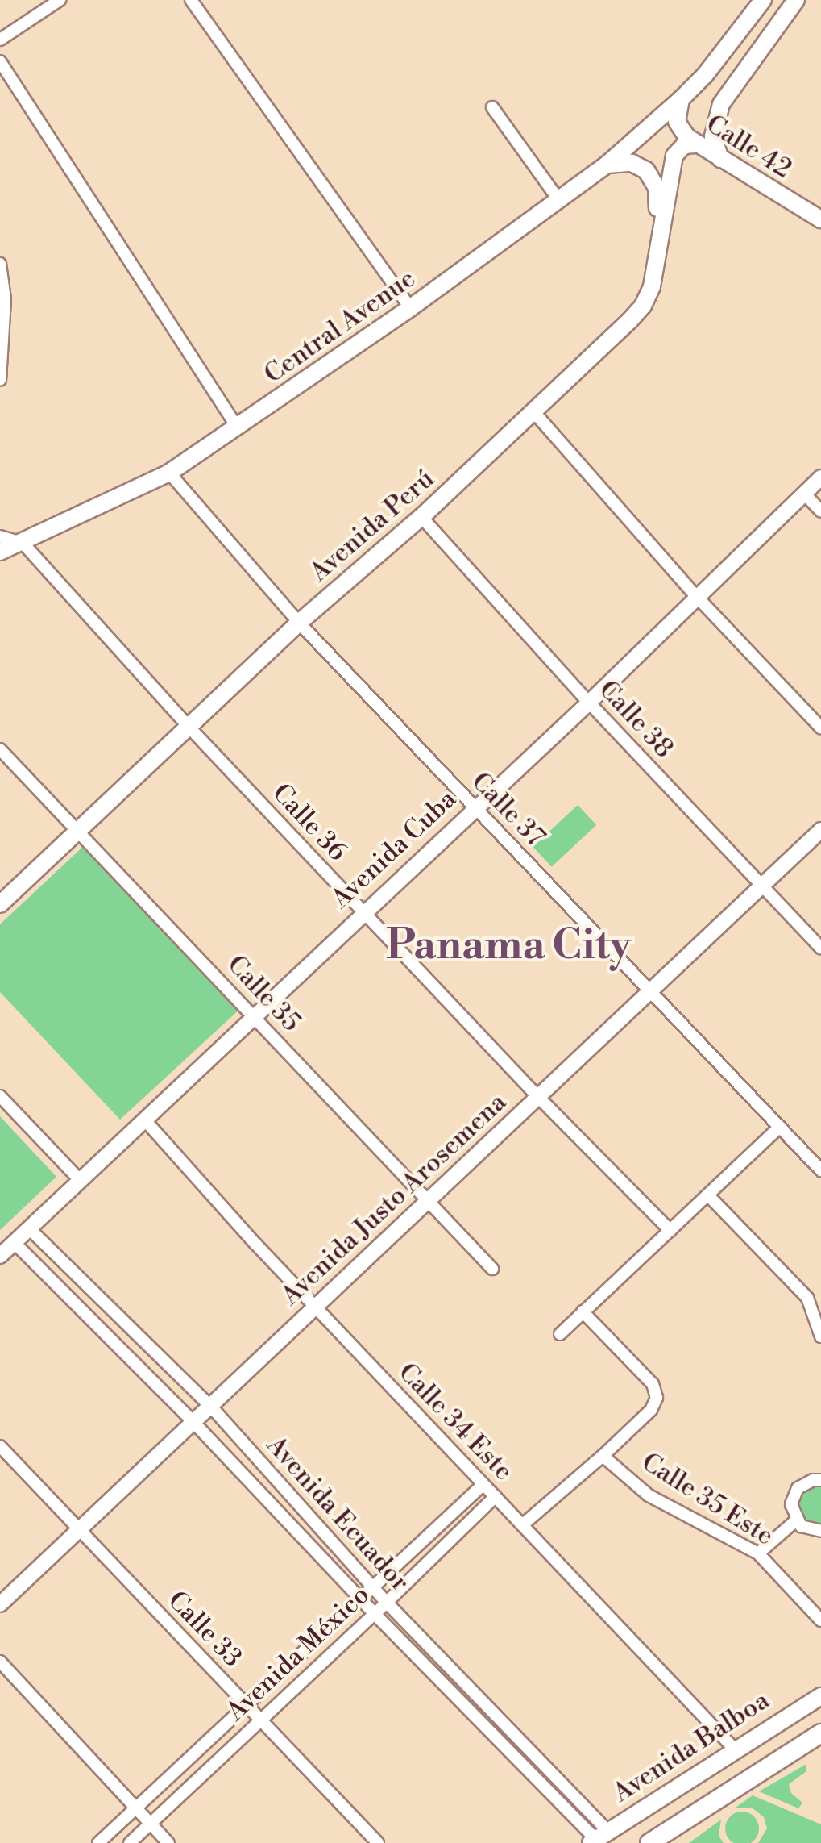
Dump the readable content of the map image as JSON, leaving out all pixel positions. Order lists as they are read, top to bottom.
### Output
{
  "streets": {
    "main road": [
      "Calle 42",
      "Central Avenue",
      "Avenida Perú",
      "Avenida Balboa"
    ],
    "street": [
      "Calle 38",
      "Calle 37",
      "Calle 36",
      "Avenida Cuba",
      "Calle 35",
      "Avenida Justo Arosemena",
      "Calle 34 Este",
      "Calle 35 Este",
      "Avenida Ecuador",
      "Calle 33",
      "Avenida México"
    ]
  },
  "crossings": [
    ["Calle 42", "Central Avenue"],
    ["Calle 42", "Avenida Perú"],
    ["Central Avenue", "Calle 37"],
    ["Central Avenue", "Calle 36"],
    ["Avenida Perú", "Calle 38"],
    ["Avenida Perú", "Calle 37"],
    ["Avenida Perú", "Calle 36"],
    ["Avenida Perú", "Calle 35"],
    ["Calle 38", "Avenida Cuba"],
    ["Calle 38", "Avenida Justo Arosemena"],
    ["Calle 37", "Avenida Cuba"],
    ["Calle 37", "Avenida Justo Arosemena"],
    ["Calle 36", "Avenida Cuba"],
    ["Calle 36", "Avenida Justo Arosemena"],
    ["Avenida Cuba", "Calle 35"],
    ["Avenida Cuba", "Calle 34 Este"],
    ["Avenida Cuba", "Avenida Ecuador"],
    ["Calle 35", "Avenida Justo Arosemena"],
    ["Avenida Justo Arosemena", "Calle 34 Este"],
    ["Avenida Justo Arosemena", "Avenida Ecuador"],
    ["Avenida Justo Arosemena", "Calle 33"],
    ["Calle 34 Este", "Avenida México"],
    ["Calle 34 Este", "Avenida Balboa"],
    ["Avenida Ecuador", "Avenida México"],
    ["Avenida Ecuador", "Avenida Balboa"],
    ["Calle 33", "Avenida México"]
  ],
  "districts": ["Panama City"]
}
